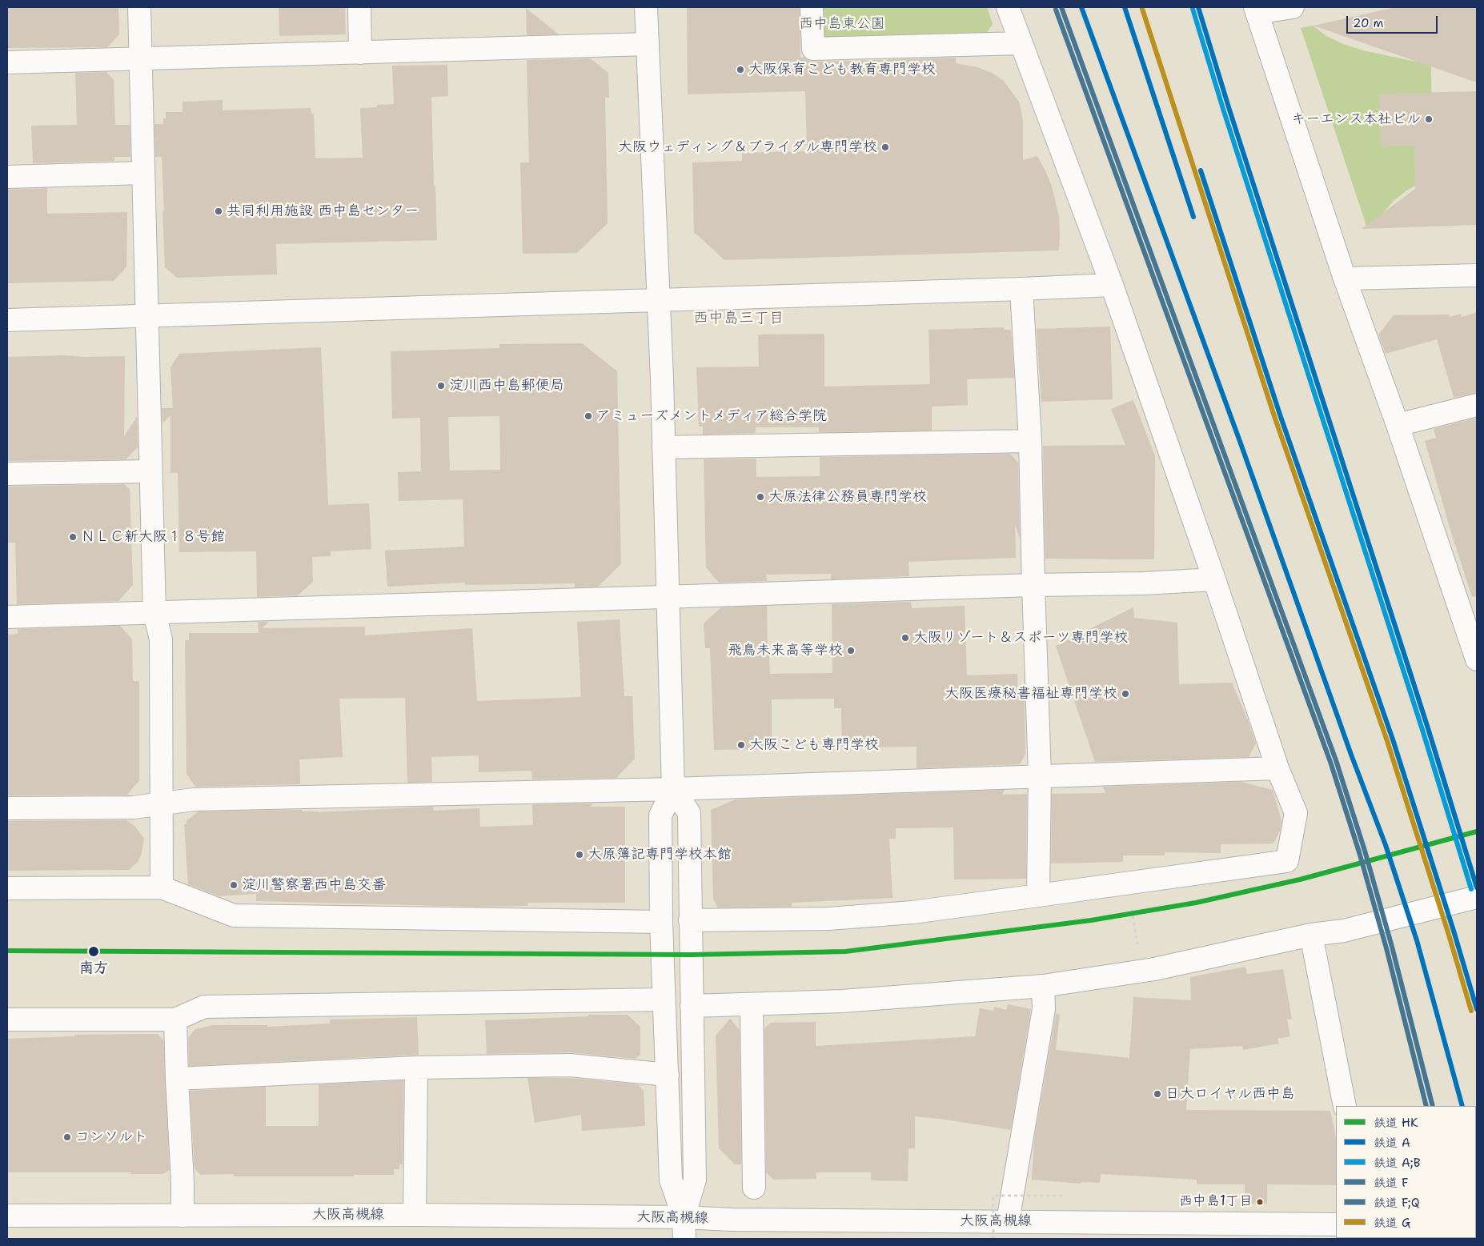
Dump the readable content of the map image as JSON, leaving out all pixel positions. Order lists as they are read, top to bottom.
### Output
{
  "streets": {
    "street": ["大阪高槻線"]
  },
  "districts": ["西中島三丁目"],
  "parks": ["西中島東公園"],
  "places": [
    "大阪保育こども教育専門学校",
    "キーエンス本社ビル",
    "大阪ウェディング＆ブライダル専門学校",
    "共同利用施設 西中島センター",
    "淀川西中島郵便局",
    "アミューズメントメディア総合学院",
    "大原法律公務員専門学校",
    "ＮＬＣ新大阪１８号館",
    "大阪リゾート＆スポーツ専門学校",
    "飛鳥未来高等学校",
    "大阪医療秘書福祉専門学校",
    "大阪こども専門学校",
    "大原簿記専門学校本館",
    "淀川警察署西中島交番",
    "南方",
    "日大ロイヤル西中島",
    "コンソルト",
    "西中島1丁目"
  ],
  "lines": [
    "rail line A",
    "rail line F",
    "rail line A;B",
    "rail line G",
    "rail line F;Q",
    "rail line HK"
  ],
  "legend": [
    "鉄道 HK",
    "鉄道 A",
    "鉄道 A;B",
    "鉄道 F",
    "鉄道 F;Q",
    "鉄道 G"
  ],
  "scale_bar": "20 m"
}
